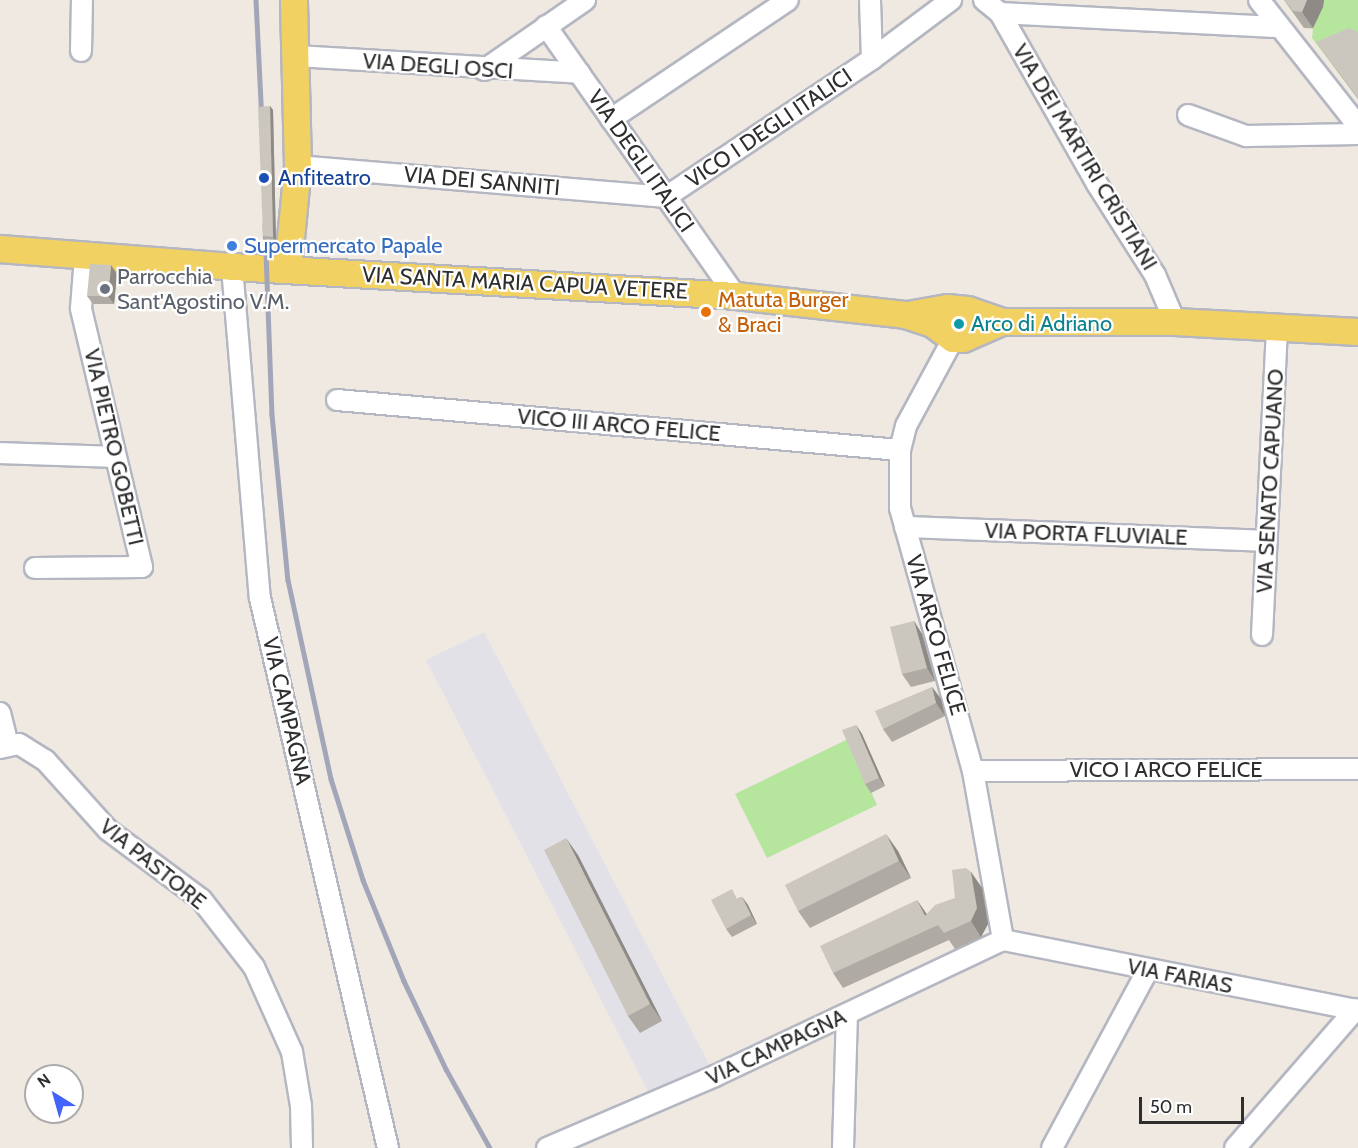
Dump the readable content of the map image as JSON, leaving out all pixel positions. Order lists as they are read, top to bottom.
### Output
{
  "streets": {
    "main road": ["VIA SANTA MARIA CAPUA VETERE"],
    "street": [
      "VIA DEGLI OSCI",
      "VICO I DEGLI ITALICI",
      "VIA DEI MARTIRI CRISTIANI",
      "VIA DEGLI ITALICI",
      "VIA DEI SANNITI",
      "VICO III ARCO FELICE",
      "VIA PIETRO GOBETTI",
      "VIA SENATO CAPUANO",
      "VIA PORTA FLUVIALE",
      "VIA ARCO FELICE",
      "VIA CAMPAGNA",
      "VICO I ARCO FELICE",
      "VIA PASTORE",
      "VIA FARIAS"
    ]
  },
  "crossings": [
    ["VIA DEGLI OSCI", "VIA DEGLI ITALICI"],
    ["VICO I DEGLI ITALICI", "VIA DEGLI ITALICI"],
    ["VICO I DEGLI ITALICI", "VIA DEI SANNITI"],
    ["VIA DEGLI ITALICI", "VIA DEI SANNITI"],
    ["VIA DEGLI ITALICI", "VIA SANTA MARIA CAPUA VETERE"],
    ["VIA SANTA MARIA CAPUA VETERE", "VIA PIETRO GOBETTI"],
    ["VIA SANTA MARIA CAPUA VETERE", "VIA CAMPAGNA"],
    ["VICO III ARCO FELICE", "VIA ARCO FELICE"],
    ["VIA SENATO CAPUANO", "VIA PORTA FLUVIALE"],
    ["VIA PORTA FLUVIALE", "VIA ARCO FELICE"],
    ["VIA ARCO FELICE", "VIA CAMPAGNA"],
    ["VIA ARCO FELICE", "VICO I ARCO FELICE"],
    ["VIA ARCO FELICE", "VIA FARIAS"],
    ["VIA CAMPAGNA", "VIA FARIAS"]
  ],
  "places": [
    "Anfiteatro",
    "Supermercato Papale",
    "Parrocchia Sant'Agostino V.M.",
    "Matuta Burger & Braci",
    "Arco di Adriano"
  ],
  "scale_bar": "50 m",
  "north": "top left"
}
